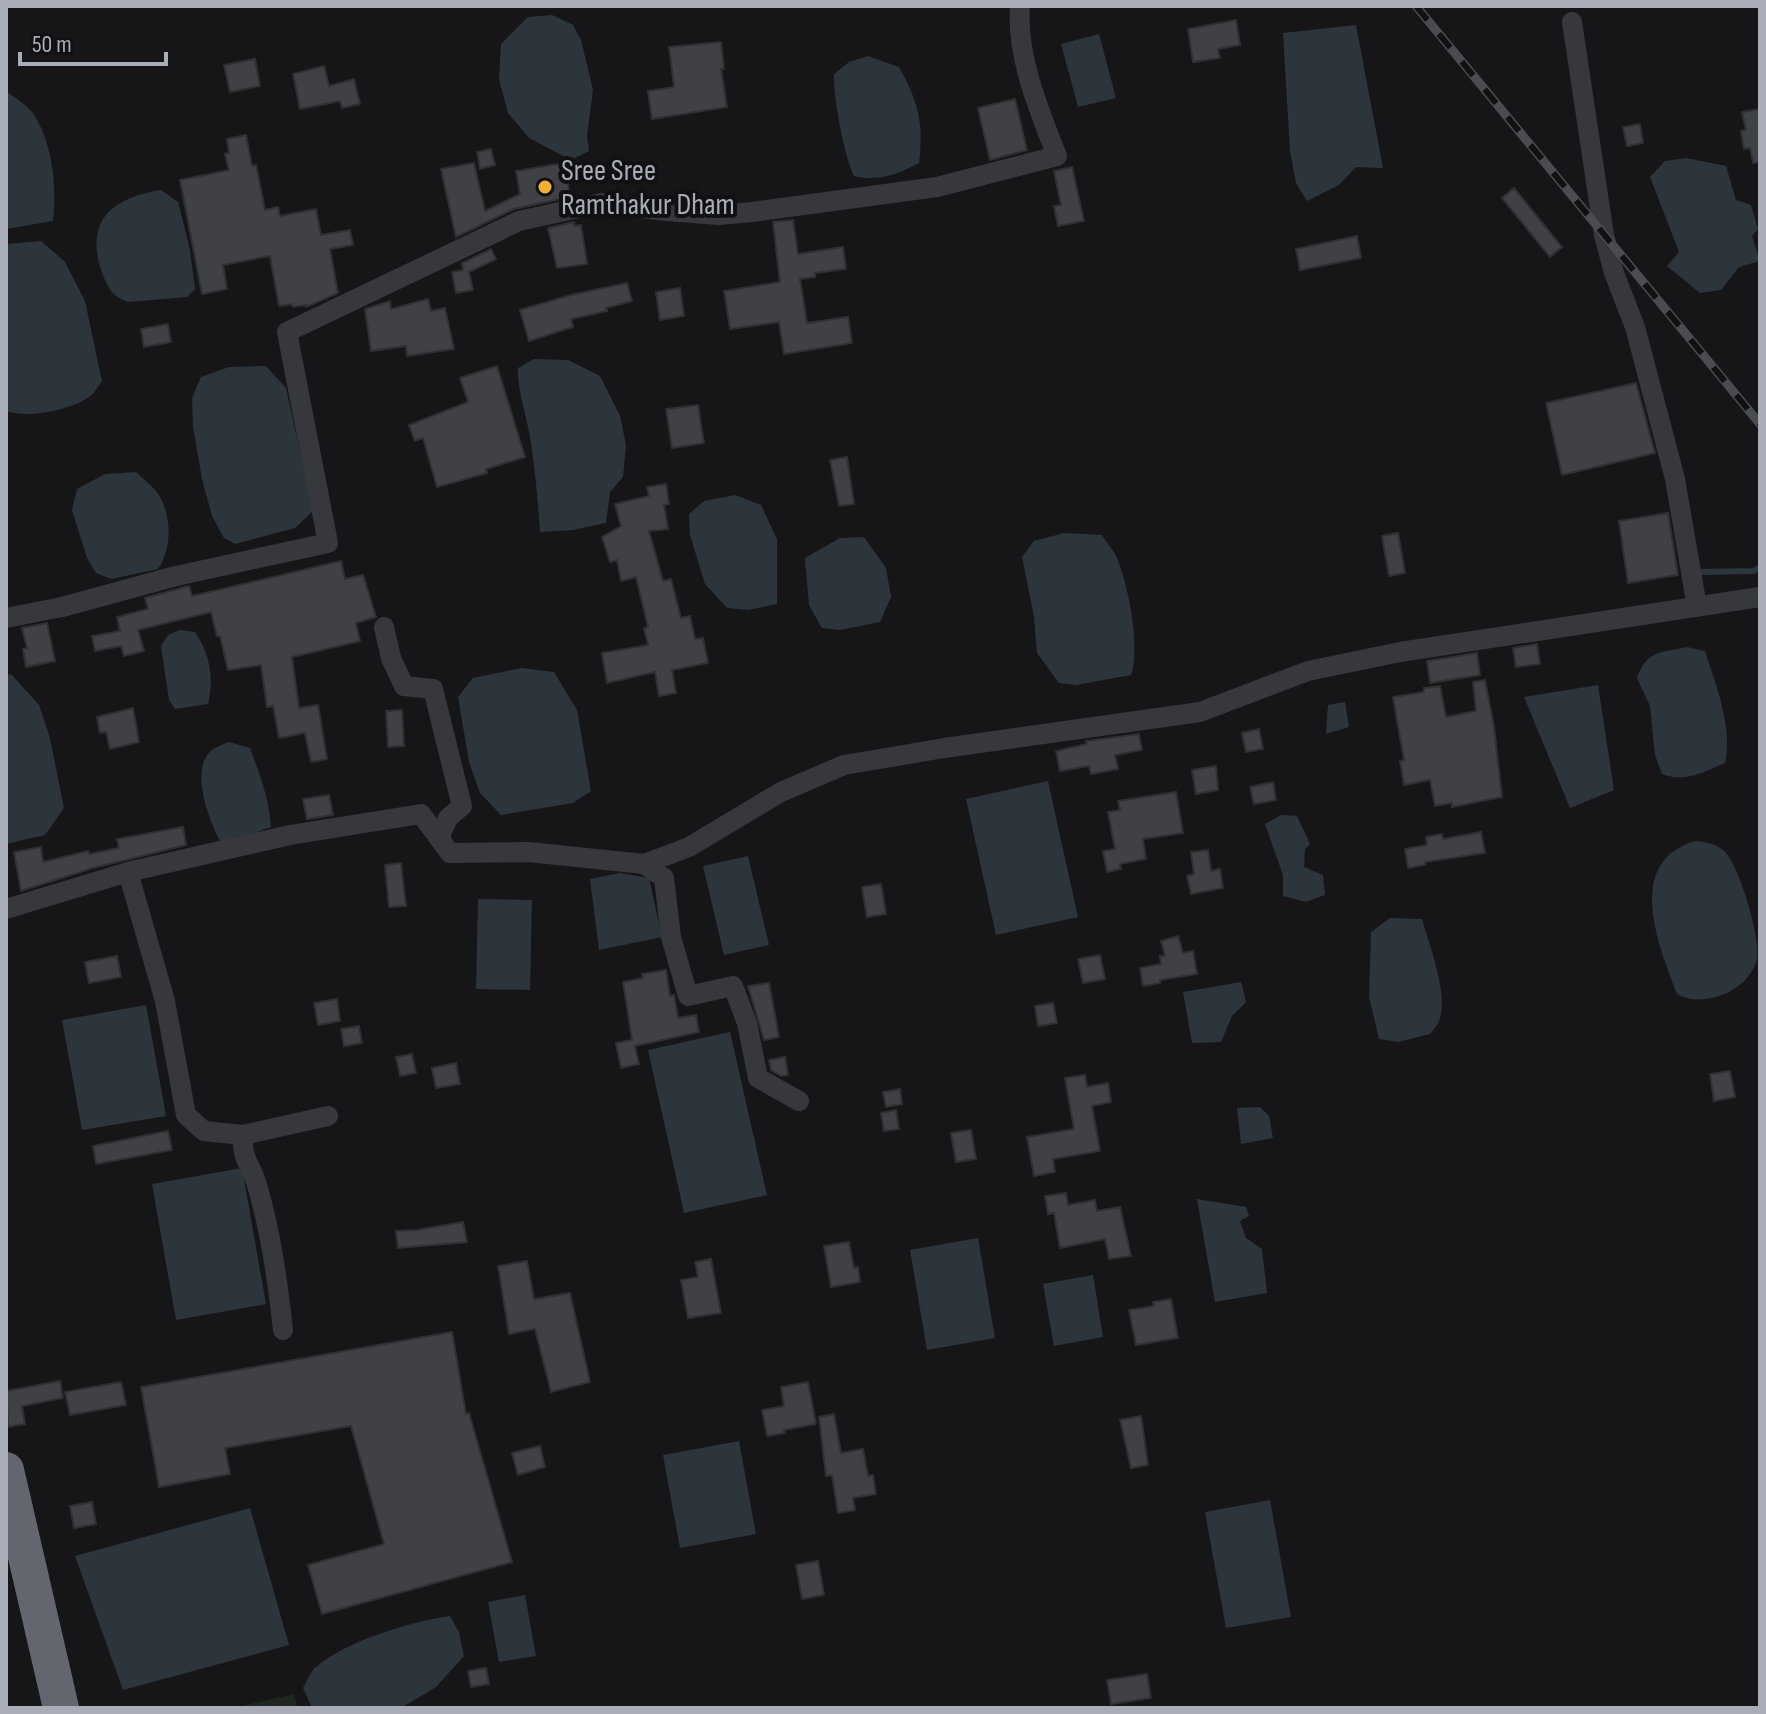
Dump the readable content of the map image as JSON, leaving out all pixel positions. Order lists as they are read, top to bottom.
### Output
{
  "places": ["Sree Sree Ramthakur Dham"],
  "scale_bar": "50 m"
}
